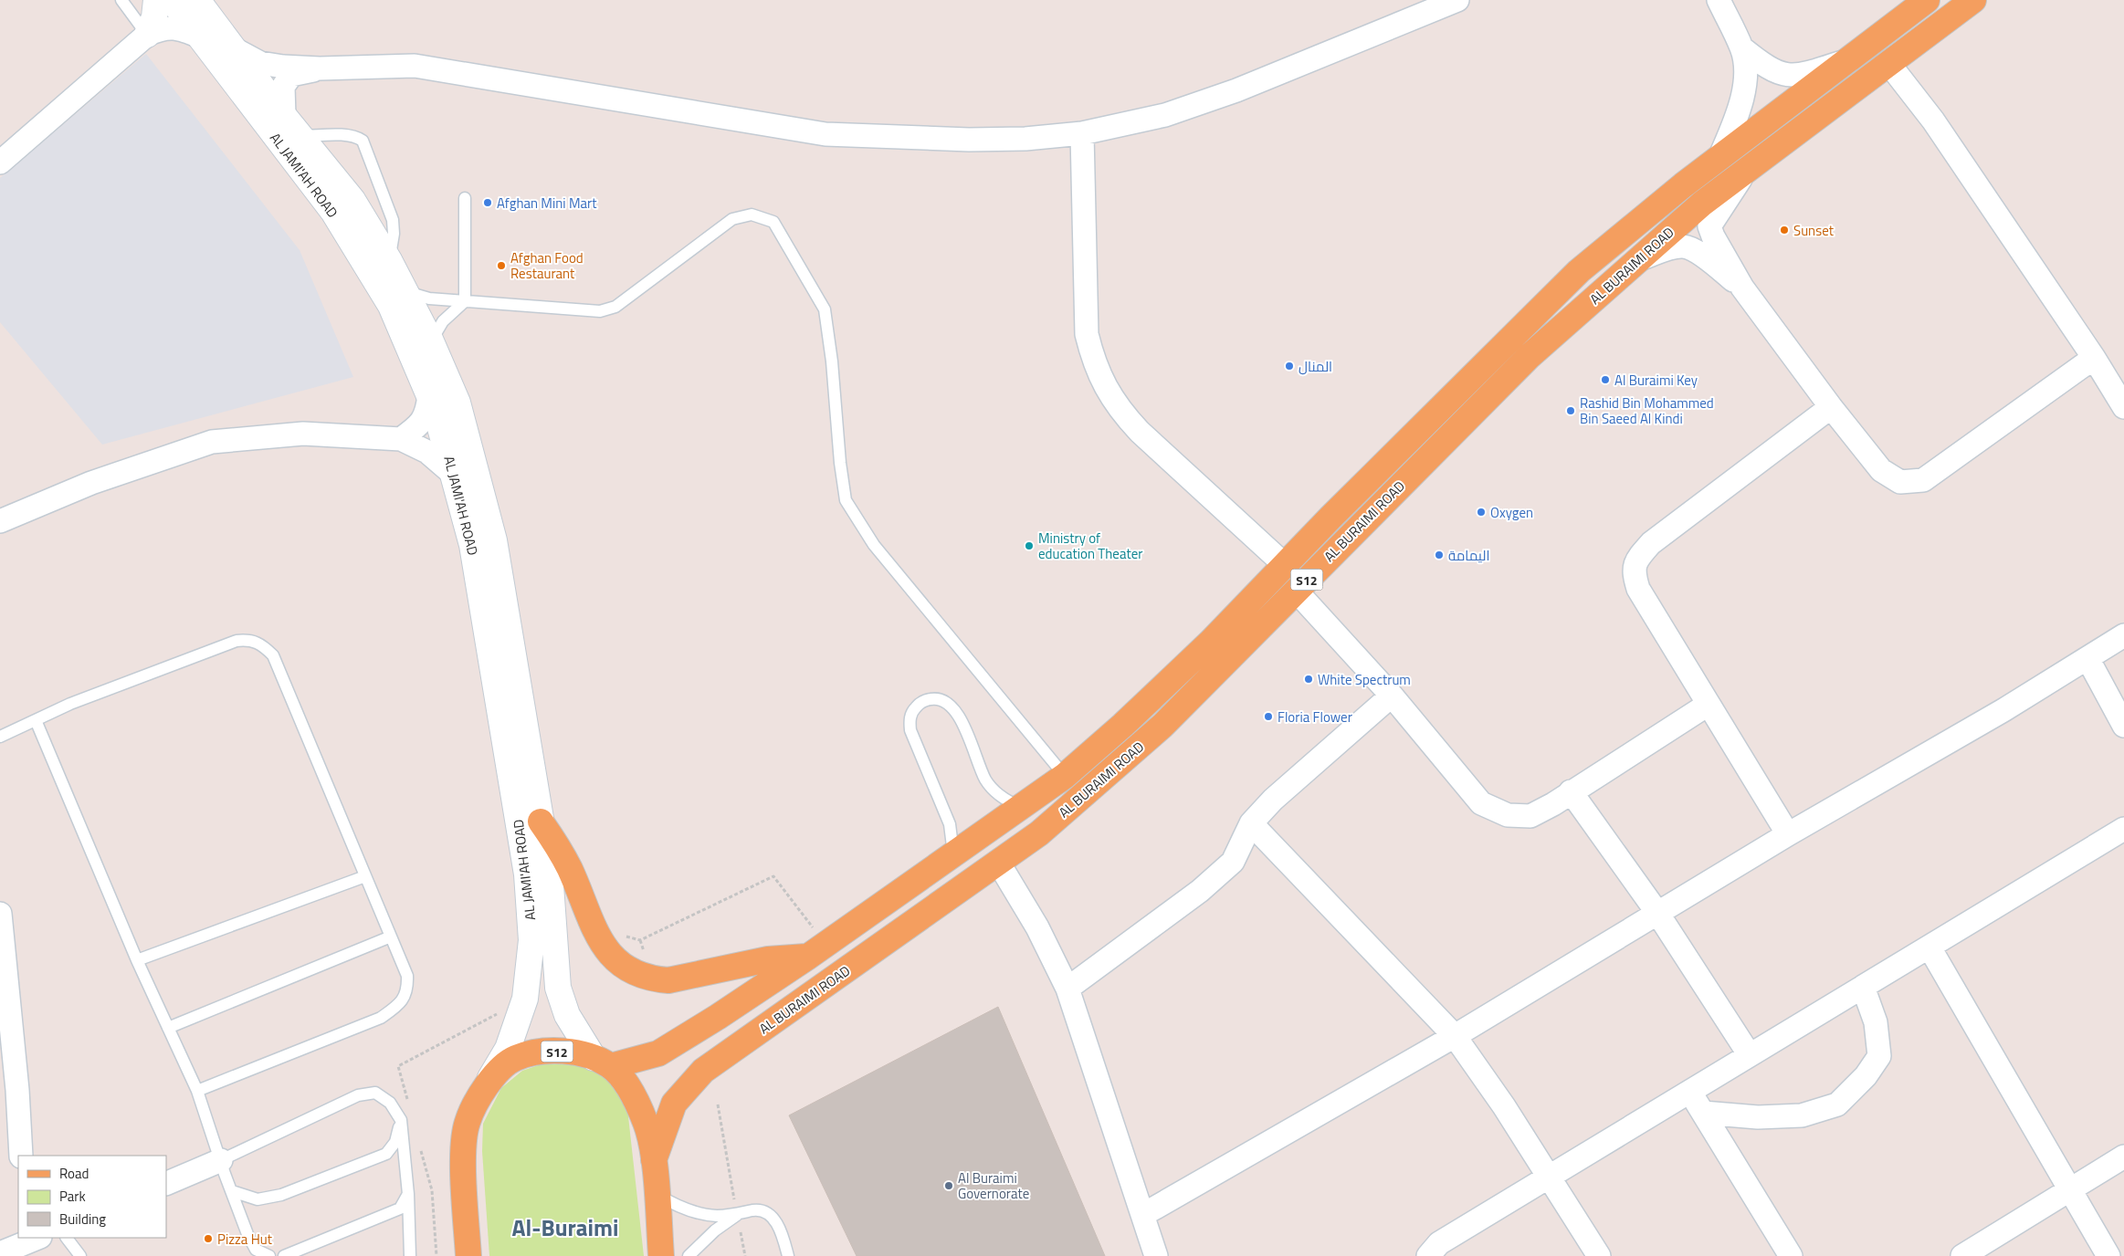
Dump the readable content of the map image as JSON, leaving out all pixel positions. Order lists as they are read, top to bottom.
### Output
{
  "streets": {
    "main road": ["AL JAMI'AH ROAD", "AL BURAIMI ROAD", "S12"]
  },
  "crossings": [
    ["AL JAMI'AH ROAD", "AL BURAIMI ROAD"],
    ["AL JAMI'AH ROAD", "S12"],
    ["AL BURAIMI ROAD", "S12"]
  ],
  "districts": ["Al-Buraimi"],
  "places": [
    "Afghan Mini Mart",
    "Sunset",
    "Afghan Food Restaurant",
    "المنال",
    "Al Buraimi Key",
    "Rashid Bin Mohammed Bin Saeed Al Kindi",
    "Oxygen",
    "Ministry of education Theater",
    "اليمامة",
    "White Spectrum",
    "Floria Flower",
    "Al Buraimi Governorate",
    "Pizza Hut"
  ],
  "legend": ["Road", "Park", "Building"]
}
